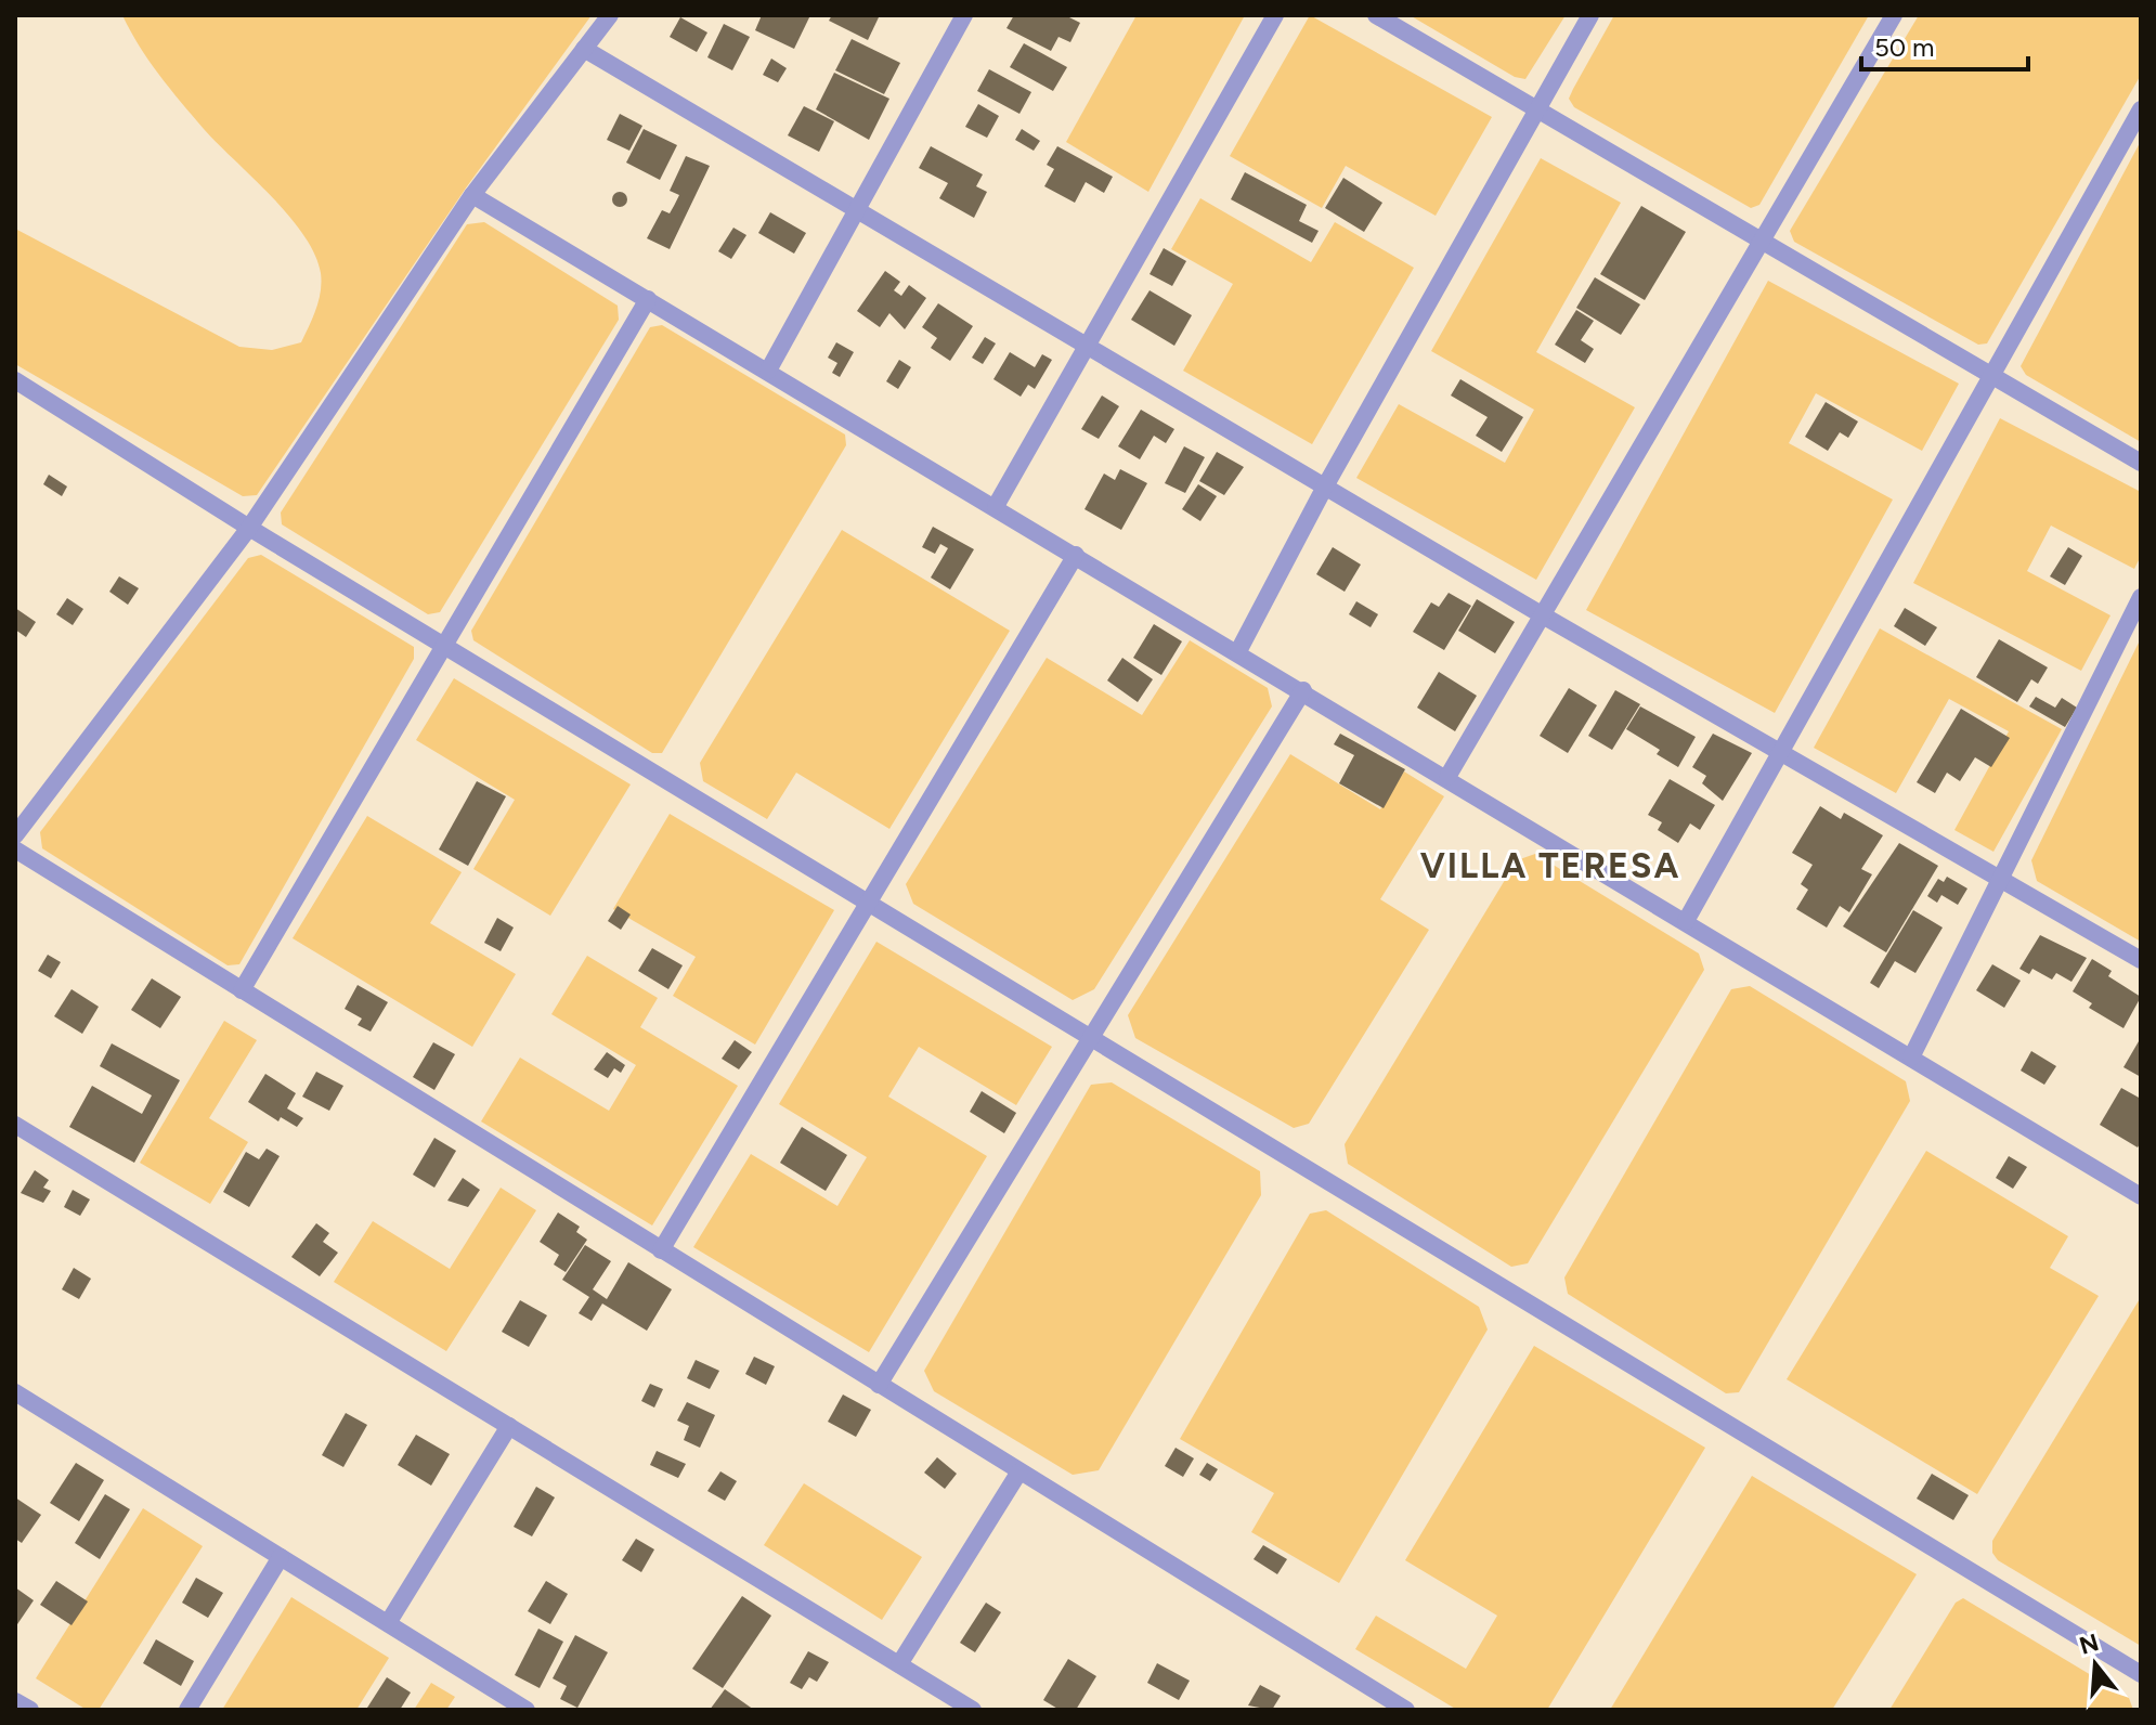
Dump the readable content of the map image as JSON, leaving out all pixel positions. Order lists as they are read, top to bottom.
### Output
{
  "districts": ["VILLA TERESA"],
  "scale_bar": "50 m",
  "north": "top"
}
